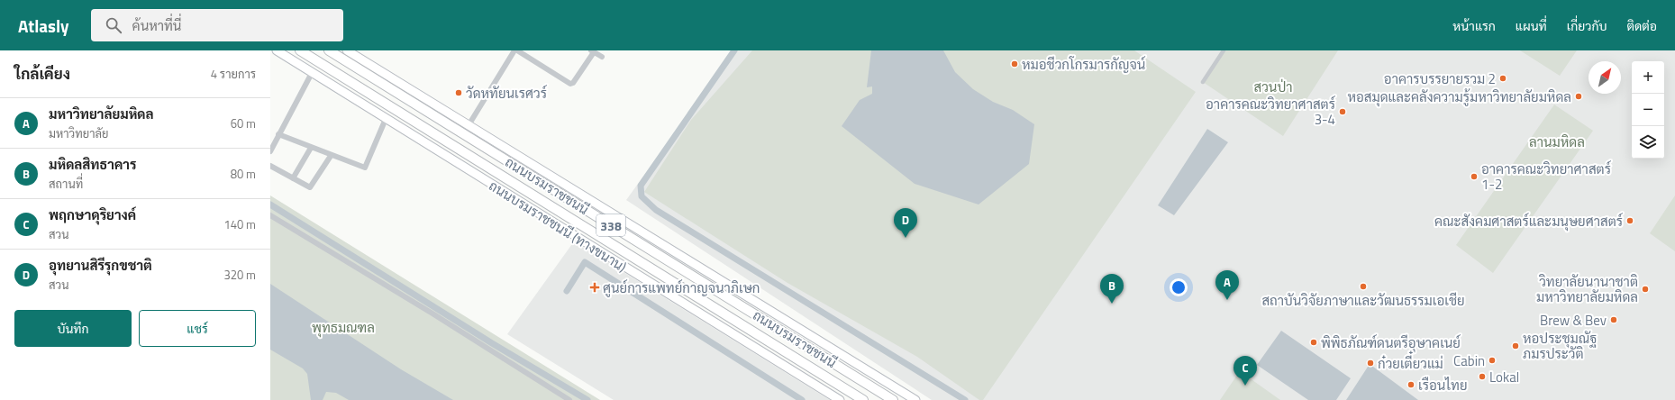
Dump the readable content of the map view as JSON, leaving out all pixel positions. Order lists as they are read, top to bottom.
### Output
{
  "streets": {
    "highway": ["ถนนบรมราชชนนี", "338"],
    "main road": ["ถนนบรมราชชนนี (ทางขนาน)"]
  },
  "parks": ["สวนป่า", "ลานมหิดล", "พุทธมณฑล"],
  "places": {
    "other": [
      "หมอชีวกโกรมารกัญจน์",
      "อาคารบรรยายรวม 2",
      "วัดหทัยนเรศวร์",
      "หอสมุดและคลังความรู้มหาวิทยาลัยมหิดล",
      "อาคารคณะวิทยาศาสตร์ 3-4",
      "อาคารคณะวิทยาศาสตร์ 1-2",
      "คณะสังคมศาสตร์และมนุษยศาสตร์",
      "สถาบันวิจัยภาษาและวัฒนธรรมเอเชีย",
      "วิทยาลัยนานาชาติ มหาวิทยาลัยมหิดล",
      "Brew & Bev",
      "พิพิธภัณฑ์ดนตรีอุษาคเนย์",
      "หอประชุมณัฐ ภมรประวัติ",
      "Cabin",
      "ก๋วยเตี๋ยวแม่",
      "Lokal",
      "เรือนไทย"
    ],
    "health": ["ศูนย์การแพทย์กาญจนาภิเษก"]
  },
  "north": "top right",
  "page": {
    "header": "Atlasly",
    "search": "ค้นหาที่นี่",
    "nav": [
      "หน้าแรก",
      "แผนที่",
      "เกี่ยวกับ",
      "ติดต่อ"
    ],
    "heading": ["ใกล้เคียง", "4 รายการ"],
    "map_buttons": ["+", "−"],
    "list": [
      {
        "mark": "A",
        "name": "มหาวิทยาลัยมหิดล",
        "note": "มหาวิทยาลัย",
        "value": "60 m"
      },
      {
        "mark": "B",
        "name": "มหิดลสิทธาคาร",
        "note": "สถานที่",
        "value": "80 m"
      },
      {
        "mark": "C",
        "name": "พฤกษาดุริยางค์",
        "note": "สวน",
        "value": "140 m"
      },
      {
        "mark": "D",
        "name": "อุทยานสิรีรุกขชาติ",
        "note": "สวน",
        "value": "320 m"
      }
    ],
    "pins": [
      "D",
      "A",
      "B",
      "C"
    ],
    "buttons": ["บันทึก", "แชร์"]
  }
}
